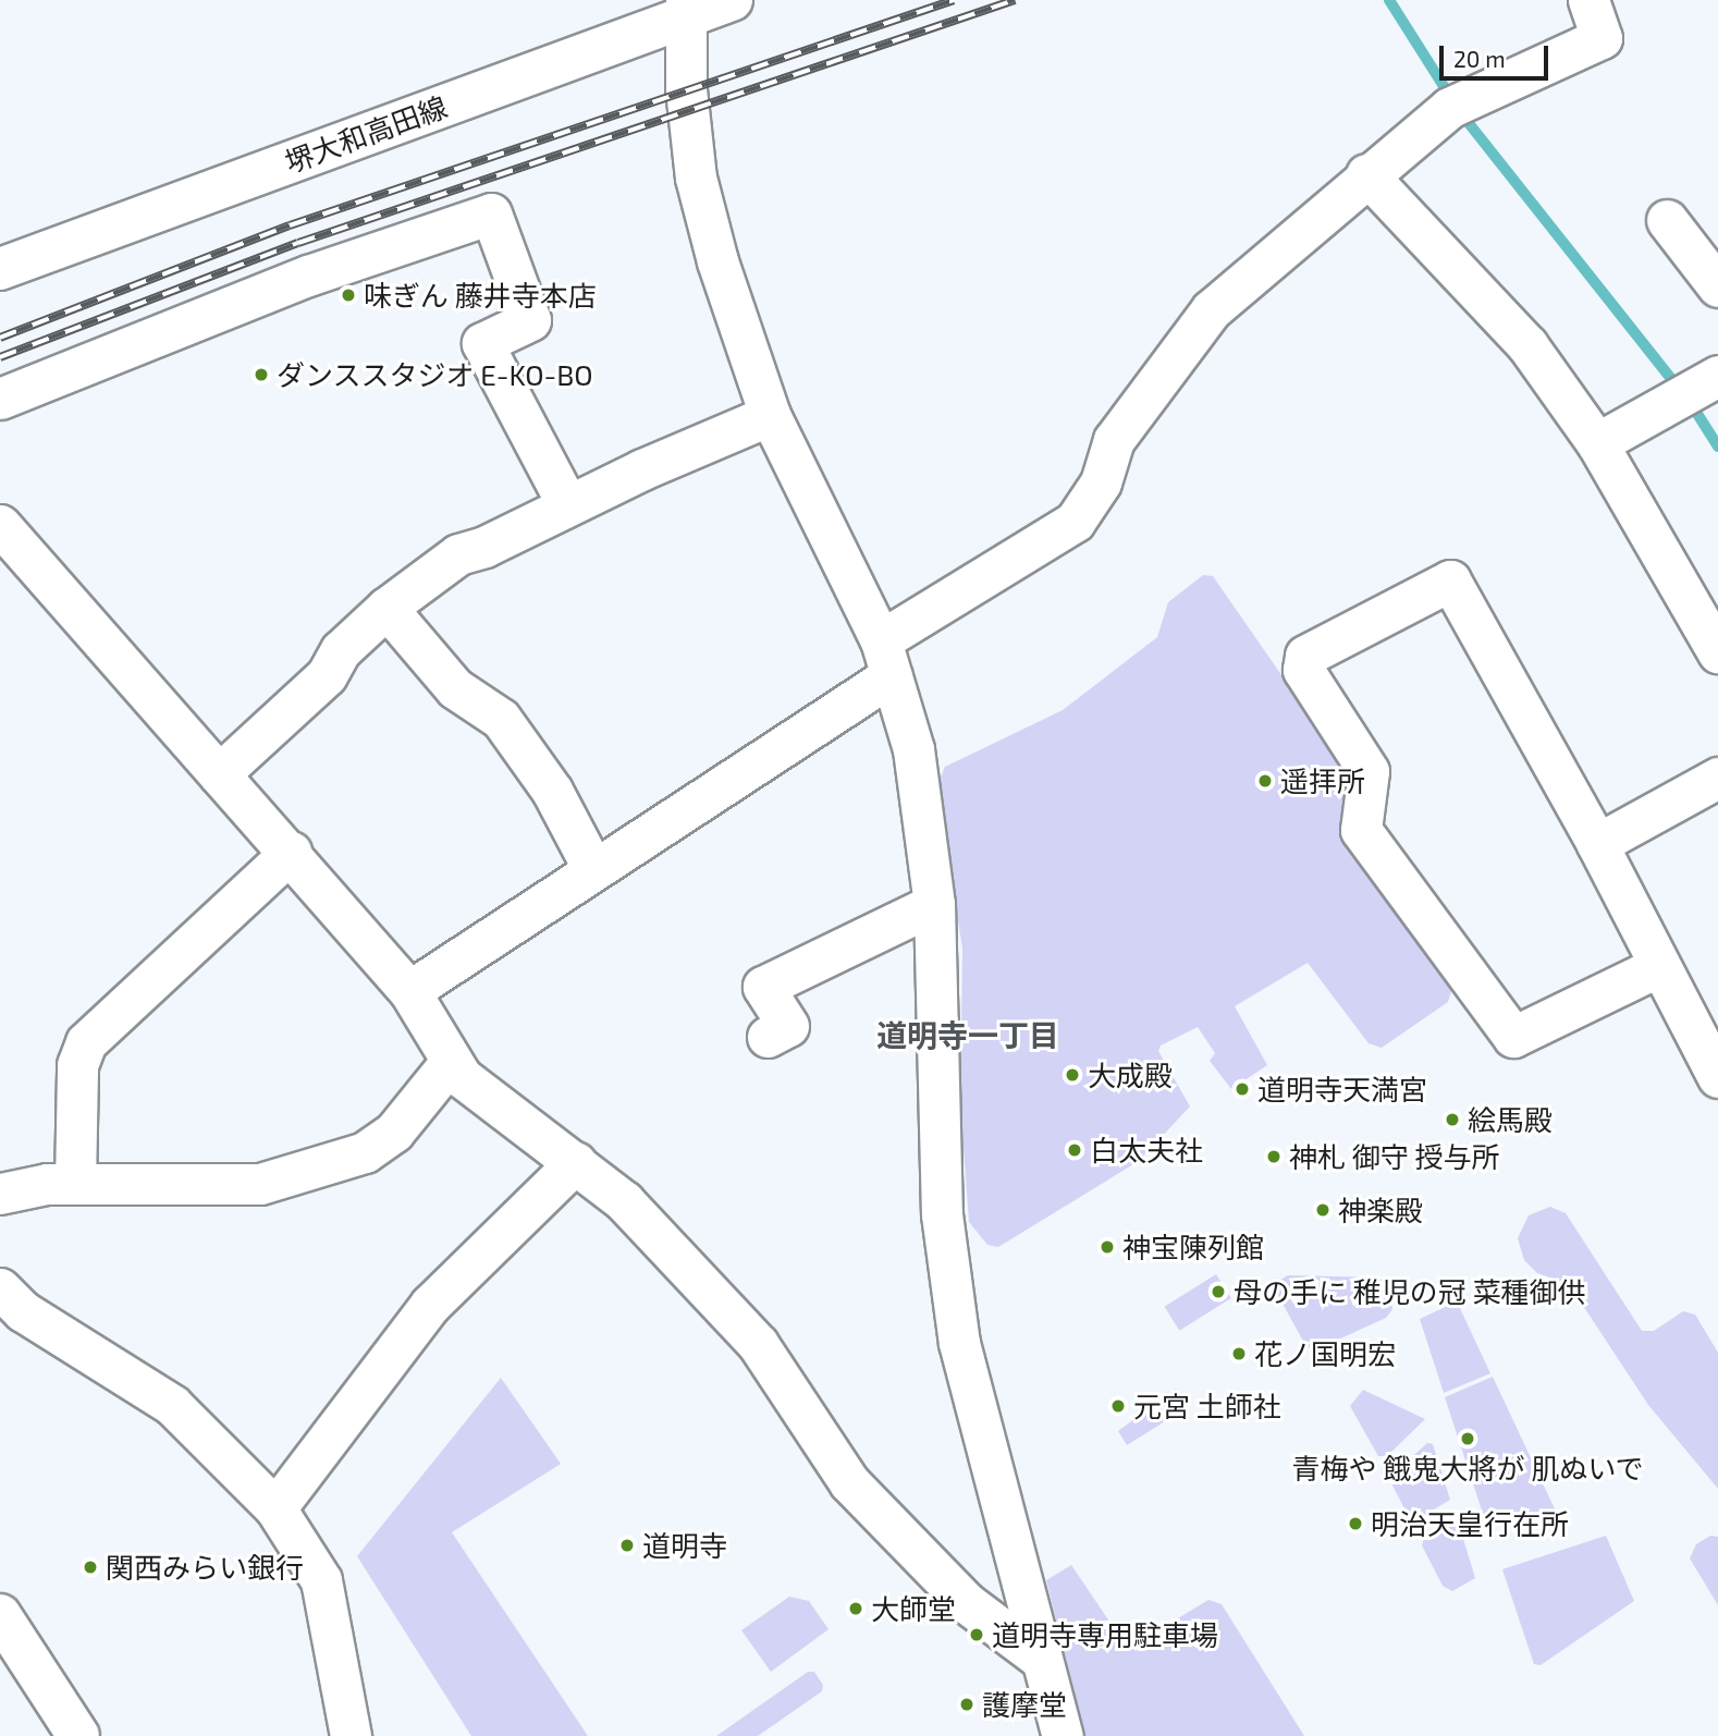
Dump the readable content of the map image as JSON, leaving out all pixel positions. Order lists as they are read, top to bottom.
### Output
{
  "streets": {
    "main road": ["堺大和高田線"]
  },
  "districts": ["道明寺一丁目"],
  "places": [
    "味ぎん 藤井寺本店",
    "ダンススタジオ E-KO-BO",
    "遥拝所",
    "大成殿",
    "道明寺天満宮",
    "絵馬殿",
    "白太夫社",
    "神札 御守 授与所",
    "神楽殿",
    "神宝陳列館",
    "母の手に 稚児の冠 菜種御供",
    "花ノ国明宏",
    "元宮 土師社",
    "青梅や 餓鬼大將が 肌ぬいで",
    "明治天皇行在所",
    "道明寺",
    "関西みらい銀行",
    "大師堂",
    "道明寺専用駐車場",
    "護摩堂"
  ],
  "scale_bar": "20 m"
}
